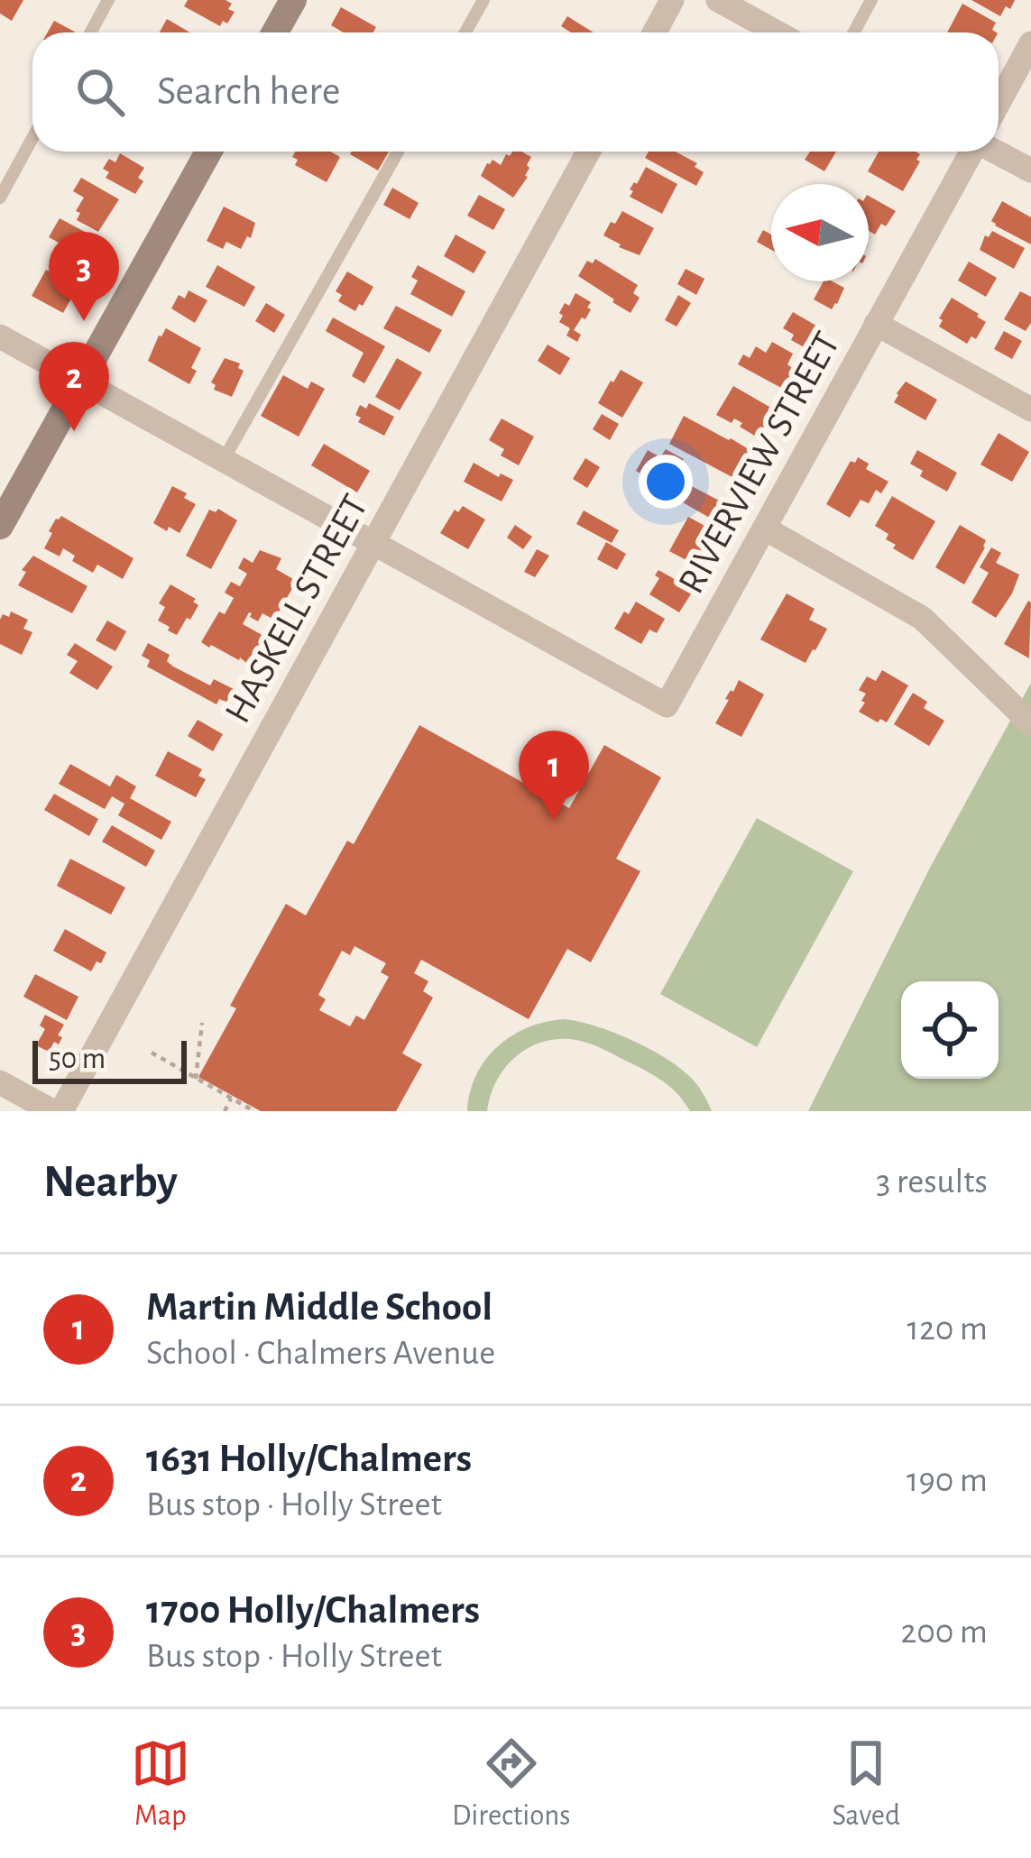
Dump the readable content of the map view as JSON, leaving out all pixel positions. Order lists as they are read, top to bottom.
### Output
{
  "streets": {
    "street": ["RIVERVIEW STREET", "HASKELL STREET"]
  },
  "crossings": [
    ["RIVERVIEW STREET", "HASKELL STREET"]
  ],
  "scale_bar": "50 m",
  "north": "left",
  "page": {
    "search": "Search here",
    "pins": ["3", "2", "1"],
    "scale": "50 m",
    "heading": ["Nearby", "3 results"],
    "list": [
      {
        "mark": "1",
        "name": "Martin Middle School",
        "note": "School · Chalmers Avenue",
        "value": "120 m"
      },
      {
        "mark": "2",
        "name": "1631 Holly/Chalmers",
        "note": "Bus stop · Holly Street",
        "value": "190 m"
      },
      {
        "mark": "3",
        "name": "1700 Holly/Chalmers",
        "note": "Bus stop · Holly Street",
        "value": "200 m"
      }
    ],
    "nav": ["Map", "Directions", "Saved"]
  }
}
